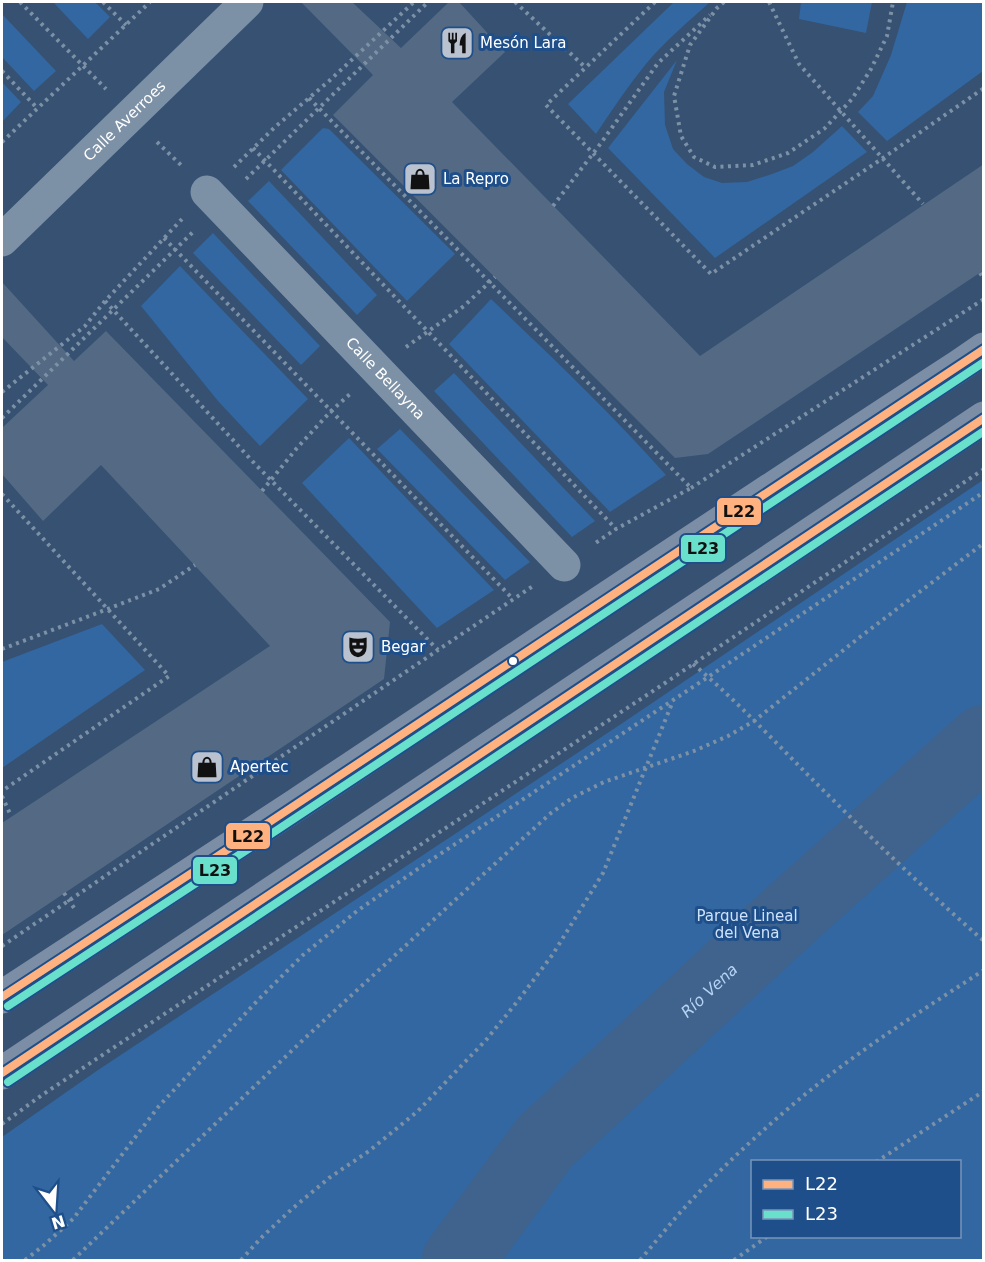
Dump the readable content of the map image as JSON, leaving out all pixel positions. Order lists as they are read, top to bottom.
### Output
{
  "streets": {
    "street": ["Calle Averroes", "Calle Bellayna"]
  },
  "water": ["Río Vena"],
  "parks": ["Parque Lineal del Vena"],
  "places": {
    "restaurant": ["Mesón Lara"],
    "shop": ["La Repro", "Apertec"],
    "theatre": ["Begar"]
  },
  "lines": ["transit line L22", "transit line L23"],
  "legend": ["L22", "L23"],
  "north": "bottom"
}
